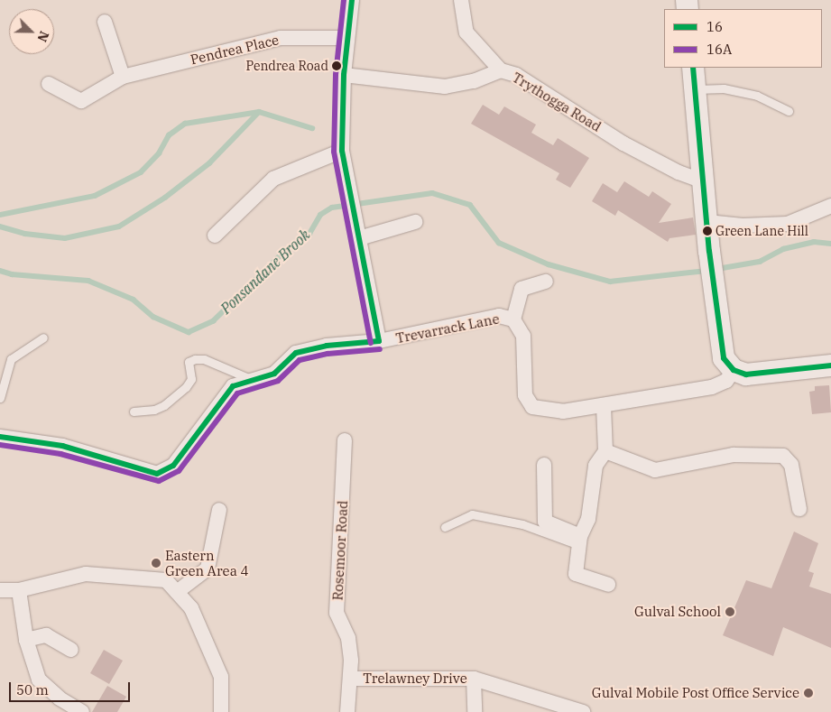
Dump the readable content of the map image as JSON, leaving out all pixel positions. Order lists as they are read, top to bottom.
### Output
{
  "streets": {
    "street": [
      "Pendrea Place",
      "Trythogga Road",
      "Trevarrack Lane",
      "Rosemoor Road",
      "Trelawney Drive"
    ]
  },
  "crossings": [
    ["Rosemoor Road", "Trelawney Drive"]
  ],
  "water": ["Ponsandane Brook"],
  "places": [
    "Pendrea Road",
    "Green Lane Hill",
    "Eastern Green Area 4",
    "Gulval School",
    "Gulval Mobile Post Office Service"
  ],
  "lines": ["transit line 16", "transit line 16A"],
  "legend": ["16", "16A"],
  "scale_bar": "50 m",
  "north": "bottom right"
}
